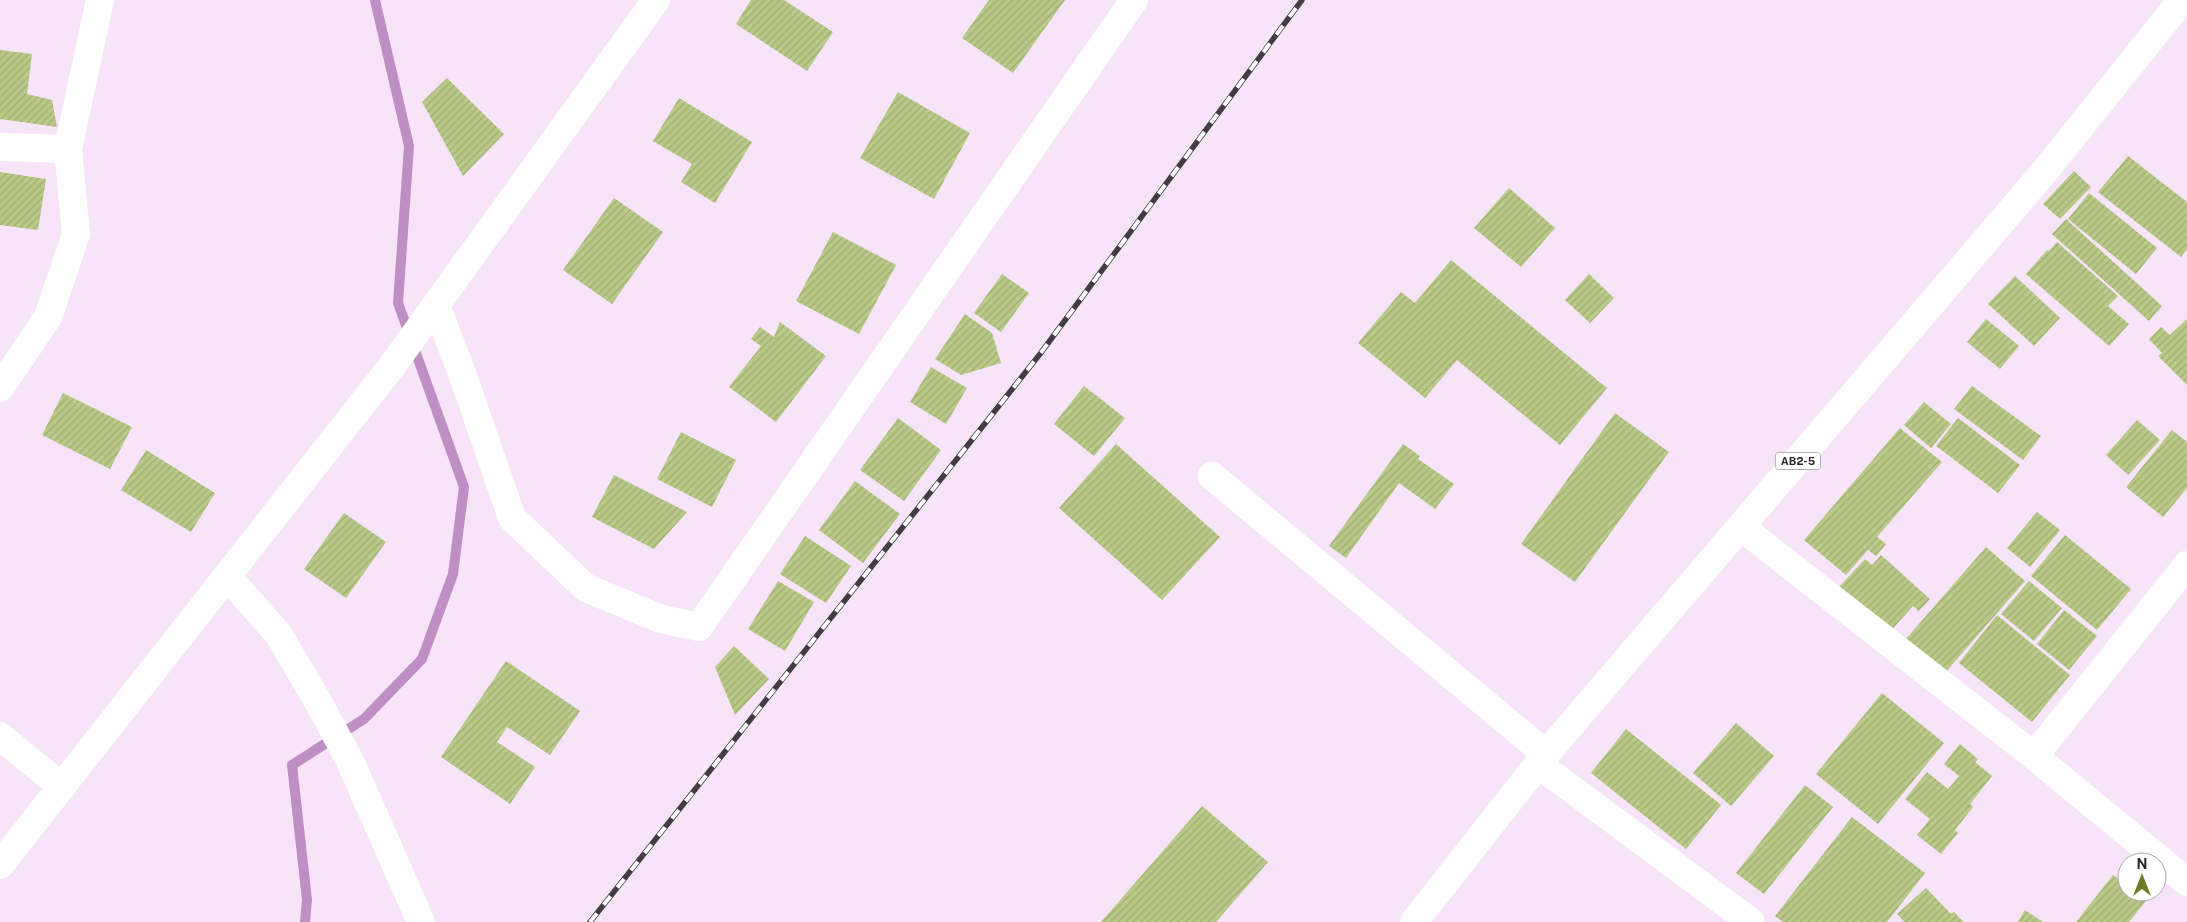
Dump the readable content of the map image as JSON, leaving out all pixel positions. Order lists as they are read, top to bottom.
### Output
{
  "streets": {
    "street": ["AB2-5"]
  },
  "north": "top"
}
